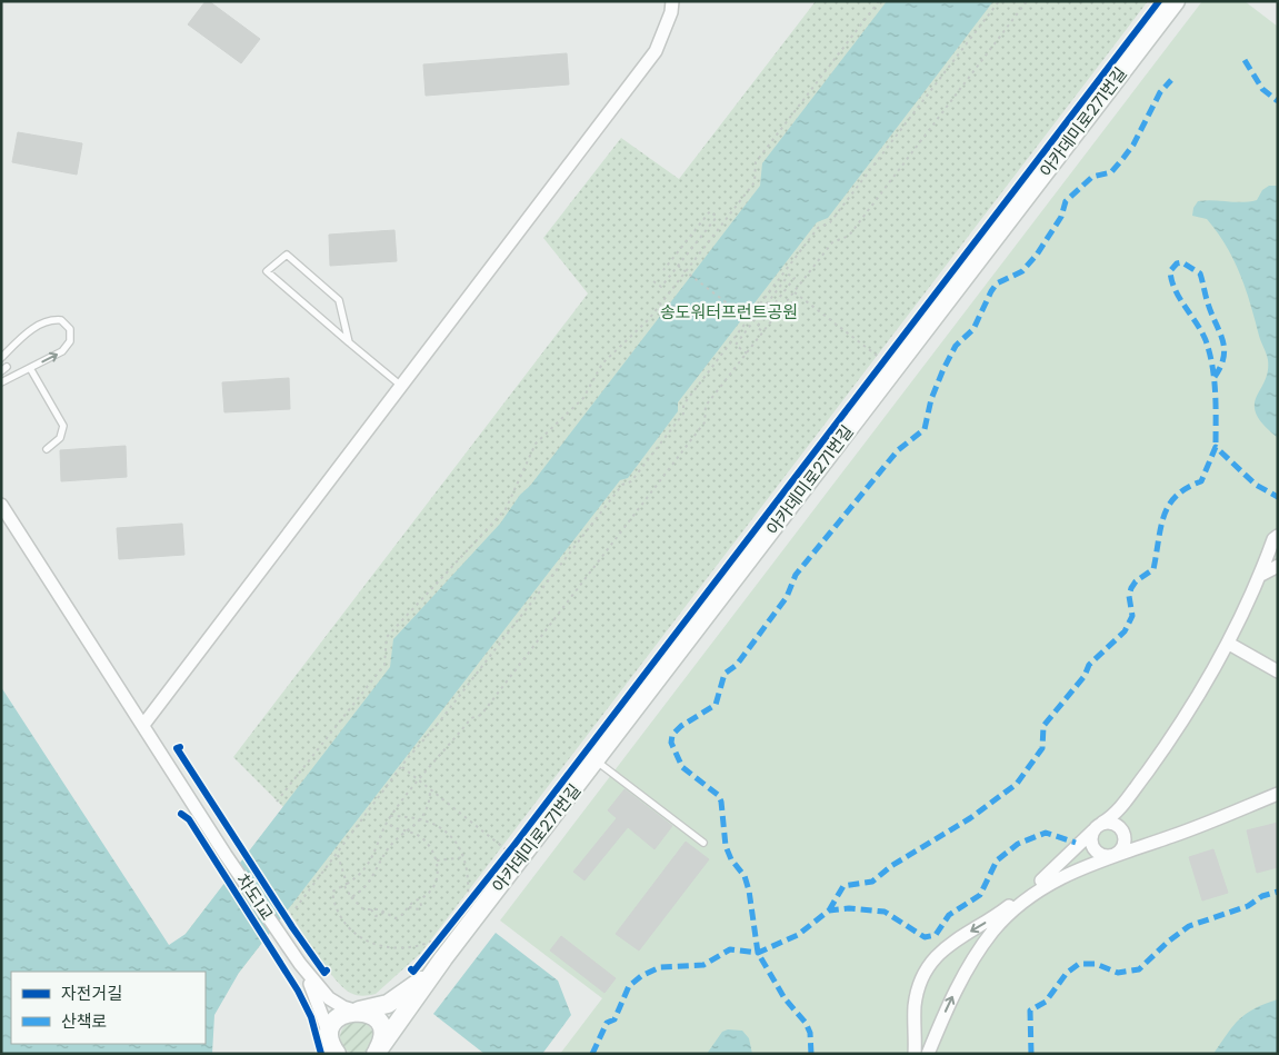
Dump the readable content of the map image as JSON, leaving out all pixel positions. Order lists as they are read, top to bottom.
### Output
{
  "streets": {
    "street": ["아카데미로271번길", "차도1교"]
  },
  "parks": ["송도워터프런트공원"],
  "legend": ["자전거길", "산책로"]
}
